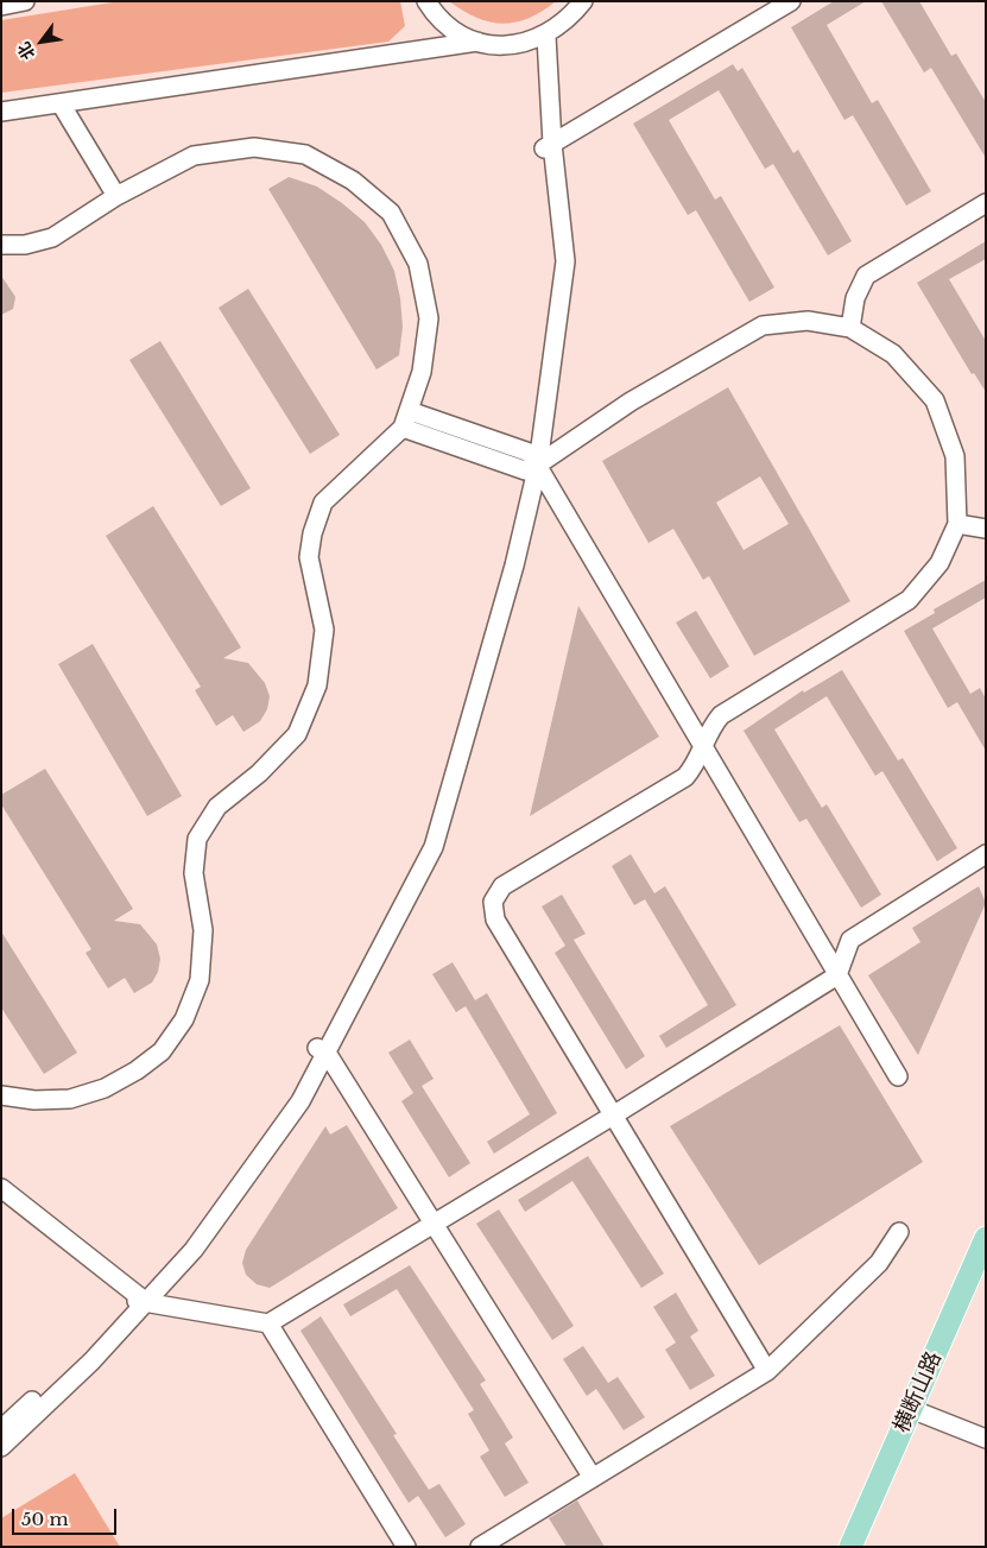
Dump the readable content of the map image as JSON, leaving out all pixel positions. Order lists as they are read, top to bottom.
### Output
{
  "streets": {
    "main road": ["横断山路"]
  },
  "scale_bar": "50 m",
  "north": "bottom left"
}
